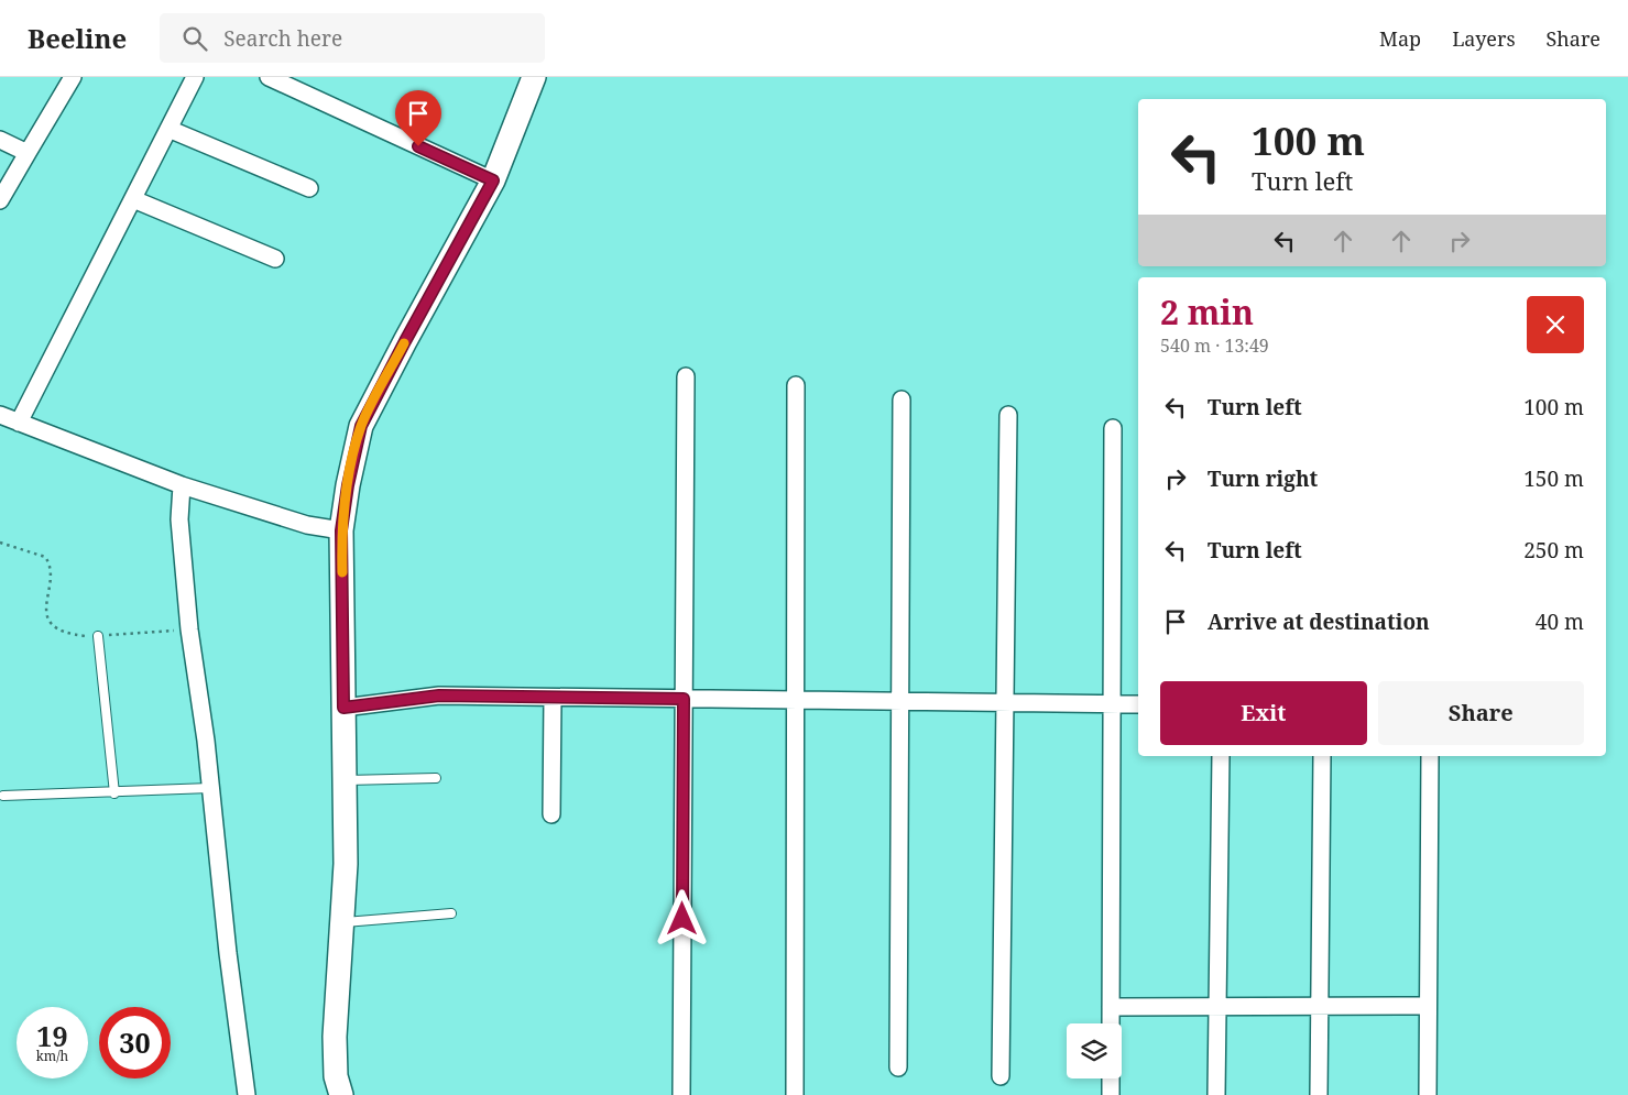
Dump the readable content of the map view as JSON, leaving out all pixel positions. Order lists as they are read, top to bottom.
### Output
{
  "page": {
    "header": "Beeline",
    "search": "Search here",
    "nav": ["Map", "Layers", "Share"],
    "turn": ["100 m", "Turn left"],
    "heading": ["2 min", "540 m · 13:49"],
    "list": [
      {
        "name": "Turn left",
        "value": "100 m"
      },
      {
        "name": "Turn right",
        "value": "150 m"
      },
      {
        "name": "Turn left",
        "value": "250 m"
      },
      {
        "name": "Arrive at destination",
        "value": "40 m"
      }
    ],
    "buttons": ["Exit", "Share"],
    "speed": "19 km/h",
    "limit": "30"
  }
}
